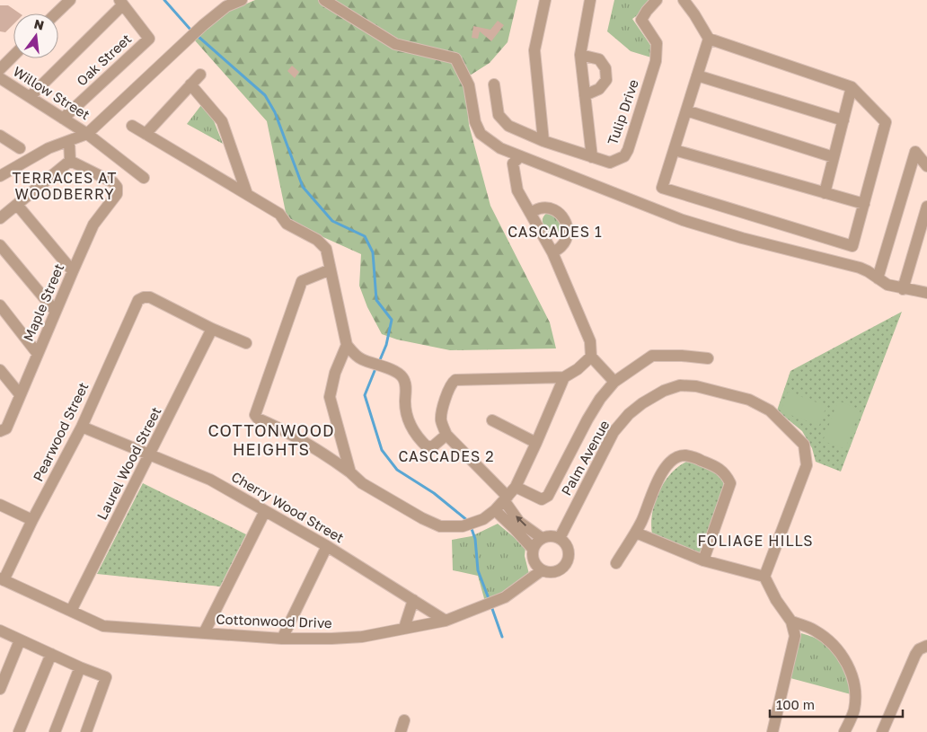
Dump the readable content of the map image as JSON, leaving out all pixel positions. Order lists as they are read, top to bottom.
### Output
{
  "streets": {
    "street": [
      "Oak Street",
      "Willow Street",
      "Tulip Drive",
      "Maple Street",
      "Pearwood Street",
      "Palm Avenue",
      "Laurel Wood Street",
      "Cherry Wood Street",
      "Cottonwood Drive"
    ]
  },
  "crossings": [
    ["Oak Street", "Willow Street"],
    ["Pearwood Street", "Laurel Wood Street"],
    ["Pearwood Street", "Cherry Wood Street"],
    ["Pearwood Street", "Cottonwood Drive"],
    ["Palm Avenue", "Cottonwood Drive"],
    ["Laurel Wood Street", "Cherry Wood Street"],
    ["Laurel Wood Street", "Cottonwood Drive"],
    ["Cherry Wood Street", "Cottonwood Drive"]
  ],
  "districts": [
    "TERRACES AT WOODBERRY",
    "CASCADES 1",
    "COTTONWOOD HEIGHTS",
    "CASCADES 2",
    "FOLIAGE HILLS"
  ],
  "scale_bar": "100 m",
  "north": "top"
}
